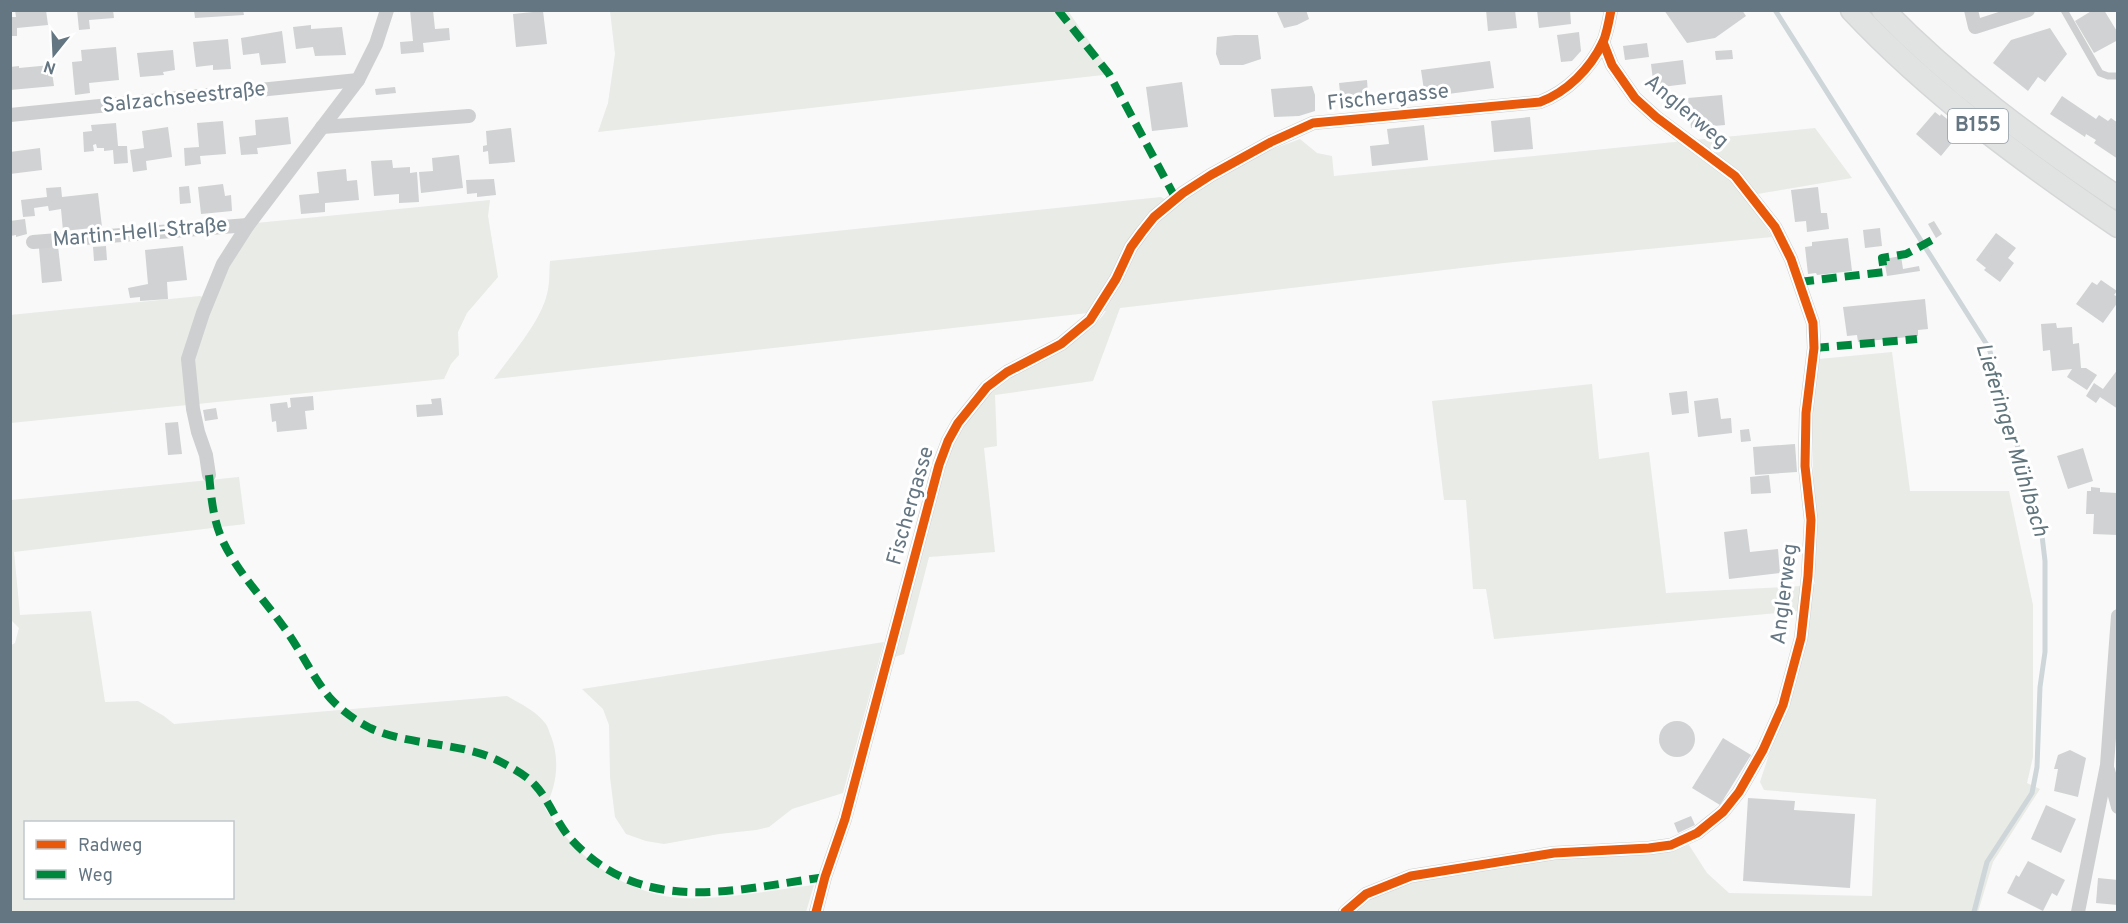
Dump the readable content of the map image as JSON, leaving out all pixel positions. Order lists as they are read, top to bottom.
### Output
{
  "streets": {
    "main road": ["B155"],
    "street": [
      "Salzachseestraße",
      "Fischergasse",
      "Anglerweg",
      "Martin-Hell-Straße"
    ]
  },
  "crossings": [
    ["Salzachseestraße", "Martin-Hell-Straße"],
    ["Fischergasse", "Anglerweg"]
  ],
  "water": ["Lieferinger Mühlbach"],
  "legend": ["Radweg", "Weg"],
  "north": "bottom"
}
